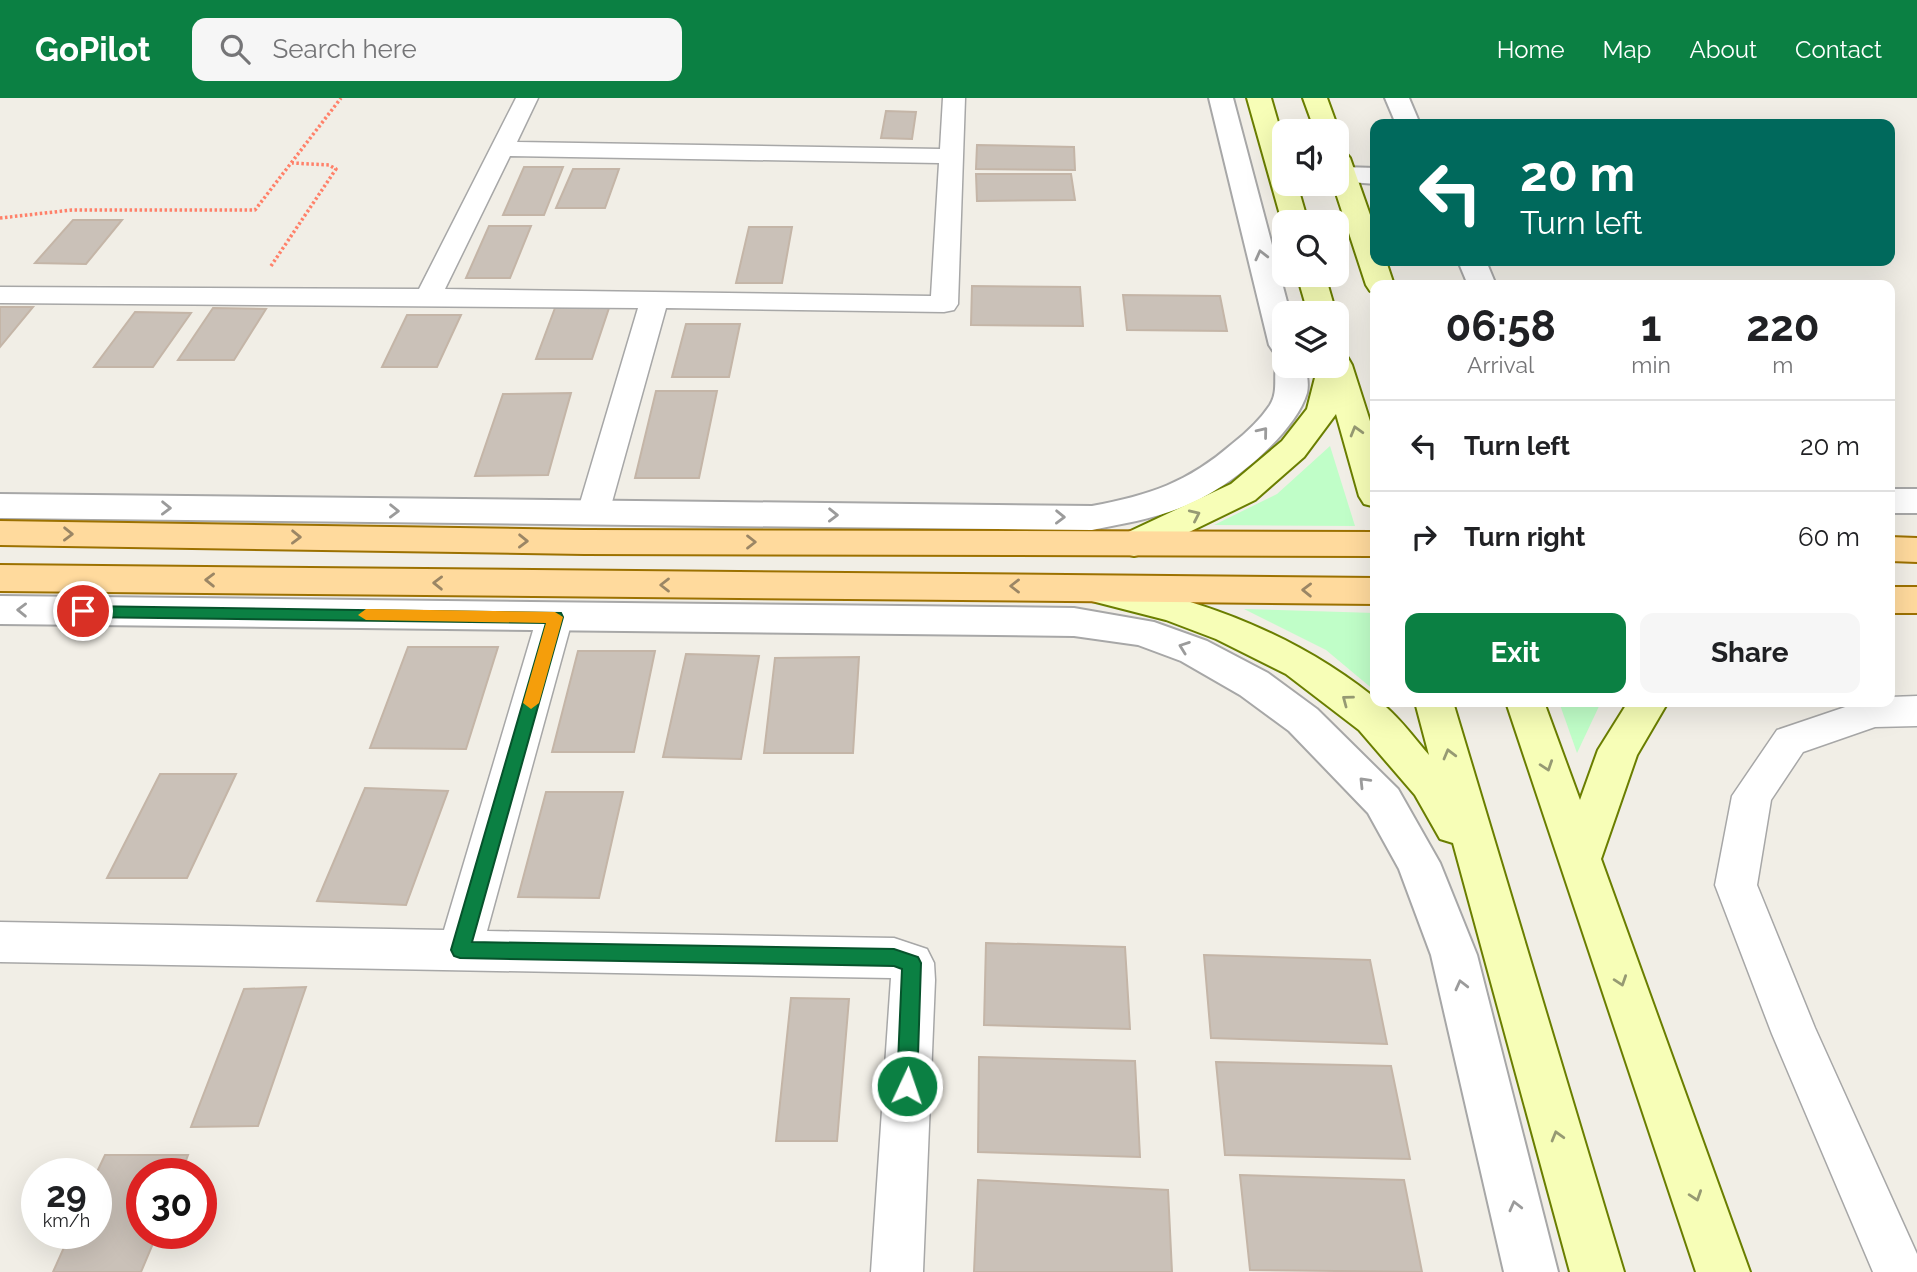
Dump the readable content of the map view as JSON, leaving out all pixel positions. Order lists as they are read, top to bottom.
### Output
{
  "page": {
    "header": "GoPilot",
    "search": "Search here",
    "nav": [
      "Home",
      "Map",
      "About",
      "Contact"
    ],
    "turn": ["20 m", "Turn left"],
    "eta": [
      "06:58",
      "Arrival",
      "1",
      "min",
      "220",
      "m"
    ],
    "list": [
      {
        "name": "Turn left",
        "value": "20 m"
      },
      {
        "name": "Turn right",
        "value": "60 m"
      }
    ],
    "buttons": ["Exit", "Share"],
    "speed": "29 km/h",
    "limit": "30"
  }
}
